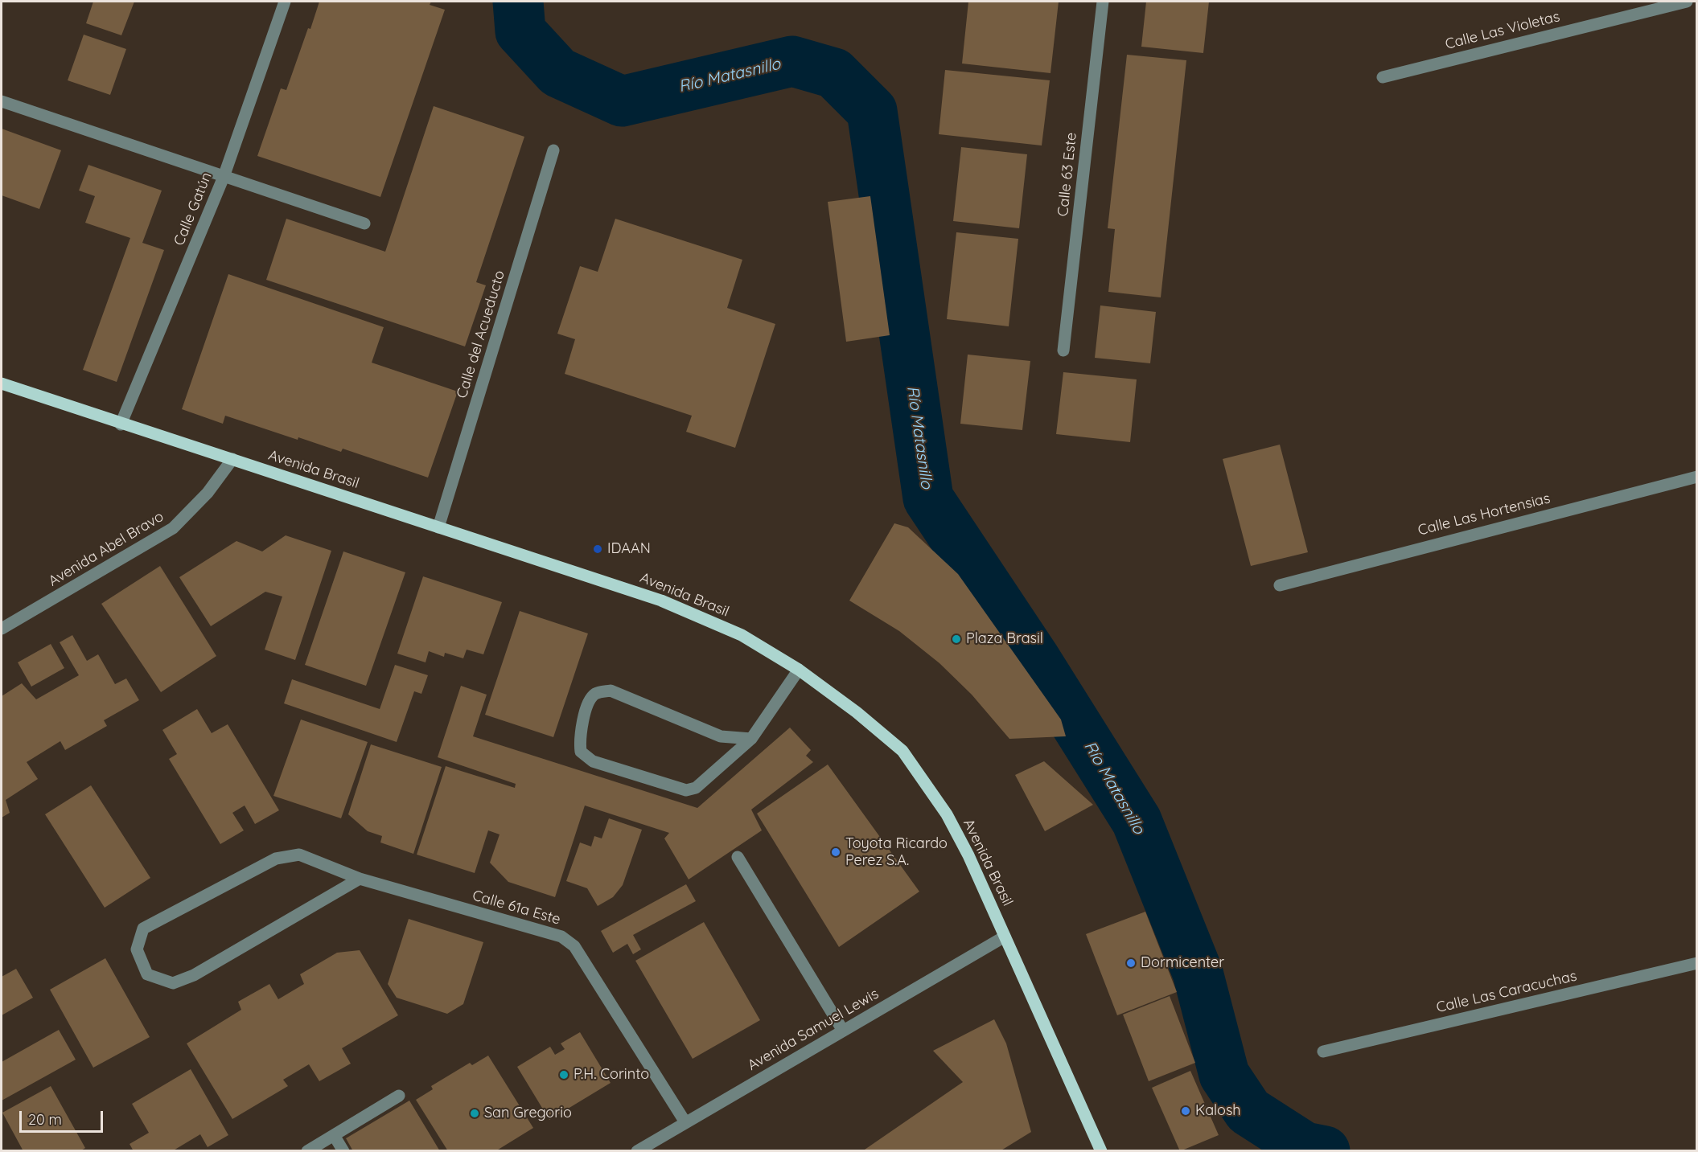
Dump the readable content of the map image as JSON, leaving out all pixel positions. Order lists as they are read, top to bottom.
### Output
{
  "streets": {
    "main road": ["Avenida Brasil"],
    "street": [
      "Calle Las Violetas",
      "Calle 63 Este",
      "Calle Gatún",
      "Calle del Acueducto",
      "Calle Las Hortensias",
      "Avenida Abel Bravo",
      "Calle 61a Este",
      "Calle Las Caracuchas",
      "Avenida Samuel Lewis"
    ]
  },
  "crossings": [
    ["Calle Gatún", "Avenida Brasil"],
    ["Calle del Acueducto", "Avenida Brasil"],
    ["Avenida Brasil", "Avenida Abel Bravo"],
    ["Avenida Brasil", "Avenida Samuel Lewis"],
    ["Calle 61a Este", "Avenida Samuel Lewis"]
  ],
  "water": ["Río Matasnillo"],
  "places": [
    "IDAAN",
    "Plaza Brasil",
    "Toyota Ricardo Perez S.A.",
    "Dormicenter",
    "P.H. Corinto",
    "Kalosh",
    "San Gregorio"
  ],
  "scale_bar": "20 m"
}
